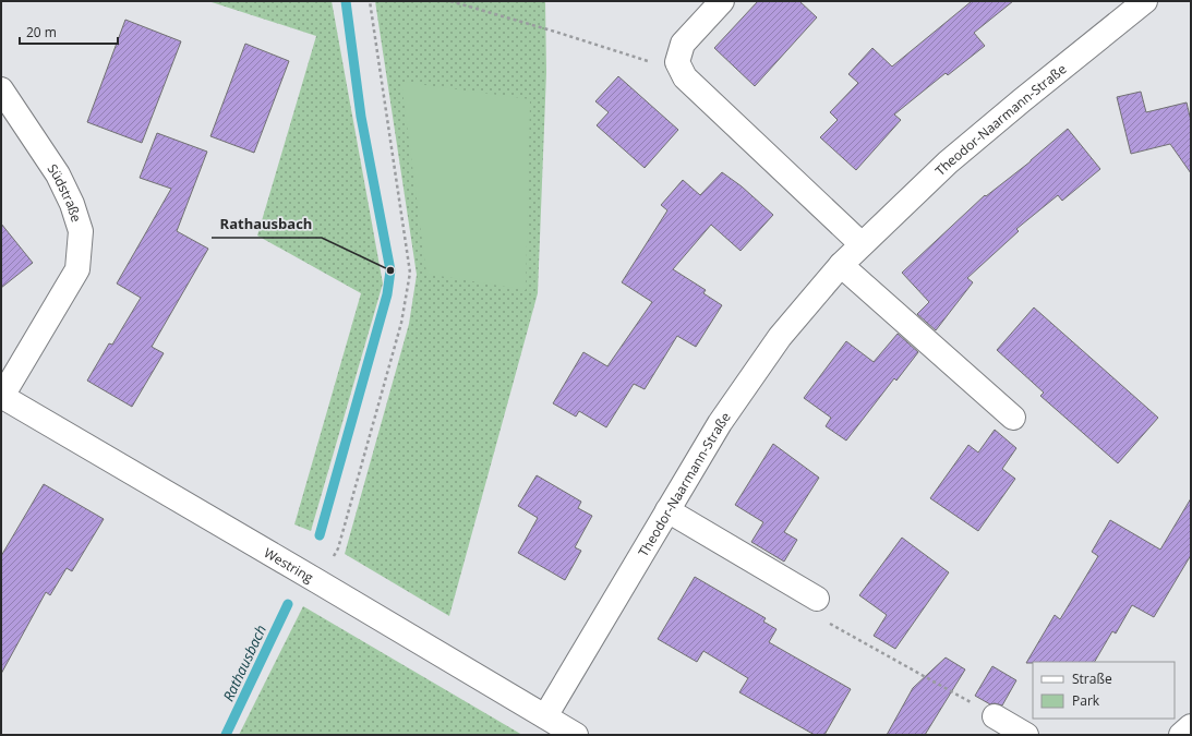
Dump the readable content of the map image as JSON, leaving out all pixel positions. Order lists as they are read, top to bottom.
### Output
{
  "streets": {
    "street": ["Theodor-Naarmann-Straße", "Südstraße", "Westring"]
  },
  "crossings": [
    ["Theodor-Naarmann-Straße", "Westring"],
    ["Südstraße", "Westring"]
  ],
  "water": ["Rathausbach"],
  "places": ["Rathausbach"],
  "legend": ["Straße", "Park"],
  "scale_bar": "20 m"
}
